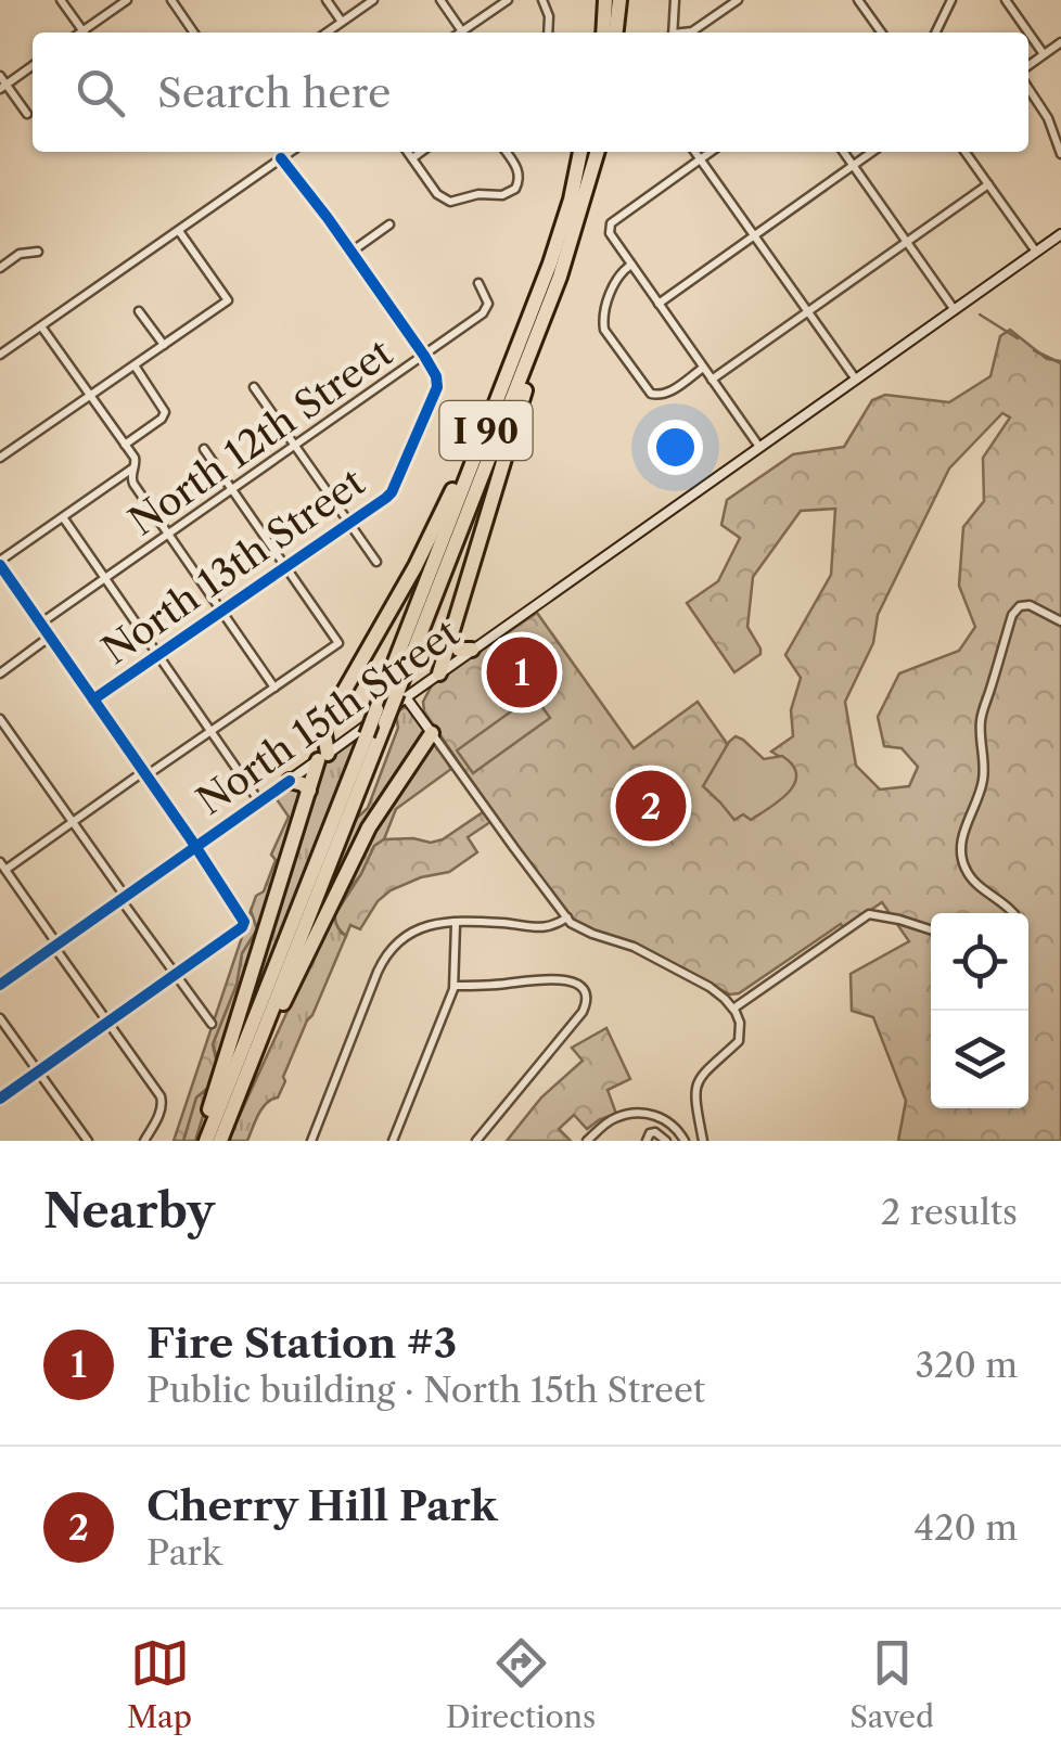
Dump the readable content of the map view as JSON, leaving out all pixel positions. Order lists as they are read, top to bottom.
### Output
{
  "streets": {
    "highway": ["I 90"],
    "main road": ["North 15th Street"],
    "street": ["North 12th Street", "North 13th Street"]
  },
  "crossings": [
    ["I 90", "North 15th Street"],
    ["North 12th Street", "North 13th Street"]
  ],
  "page": {
    "search": "Search here",
    "pins": ["1", "2"],
    "heading": ["Nearby", "2 results"],
    "list": [
      {
        "mark": "1",
        "name": "Fire Station #3",
        "note": "Public building · North 15th Street",
        "value": "320 m"
      },
      {
        "mark": "2",
        "name": "Cherry Hill Park",
        "note": "Park",
        "value": "420 m"
      }
    ],
    "nav": ["Map", "Directions", "Saved"]
  }
}
